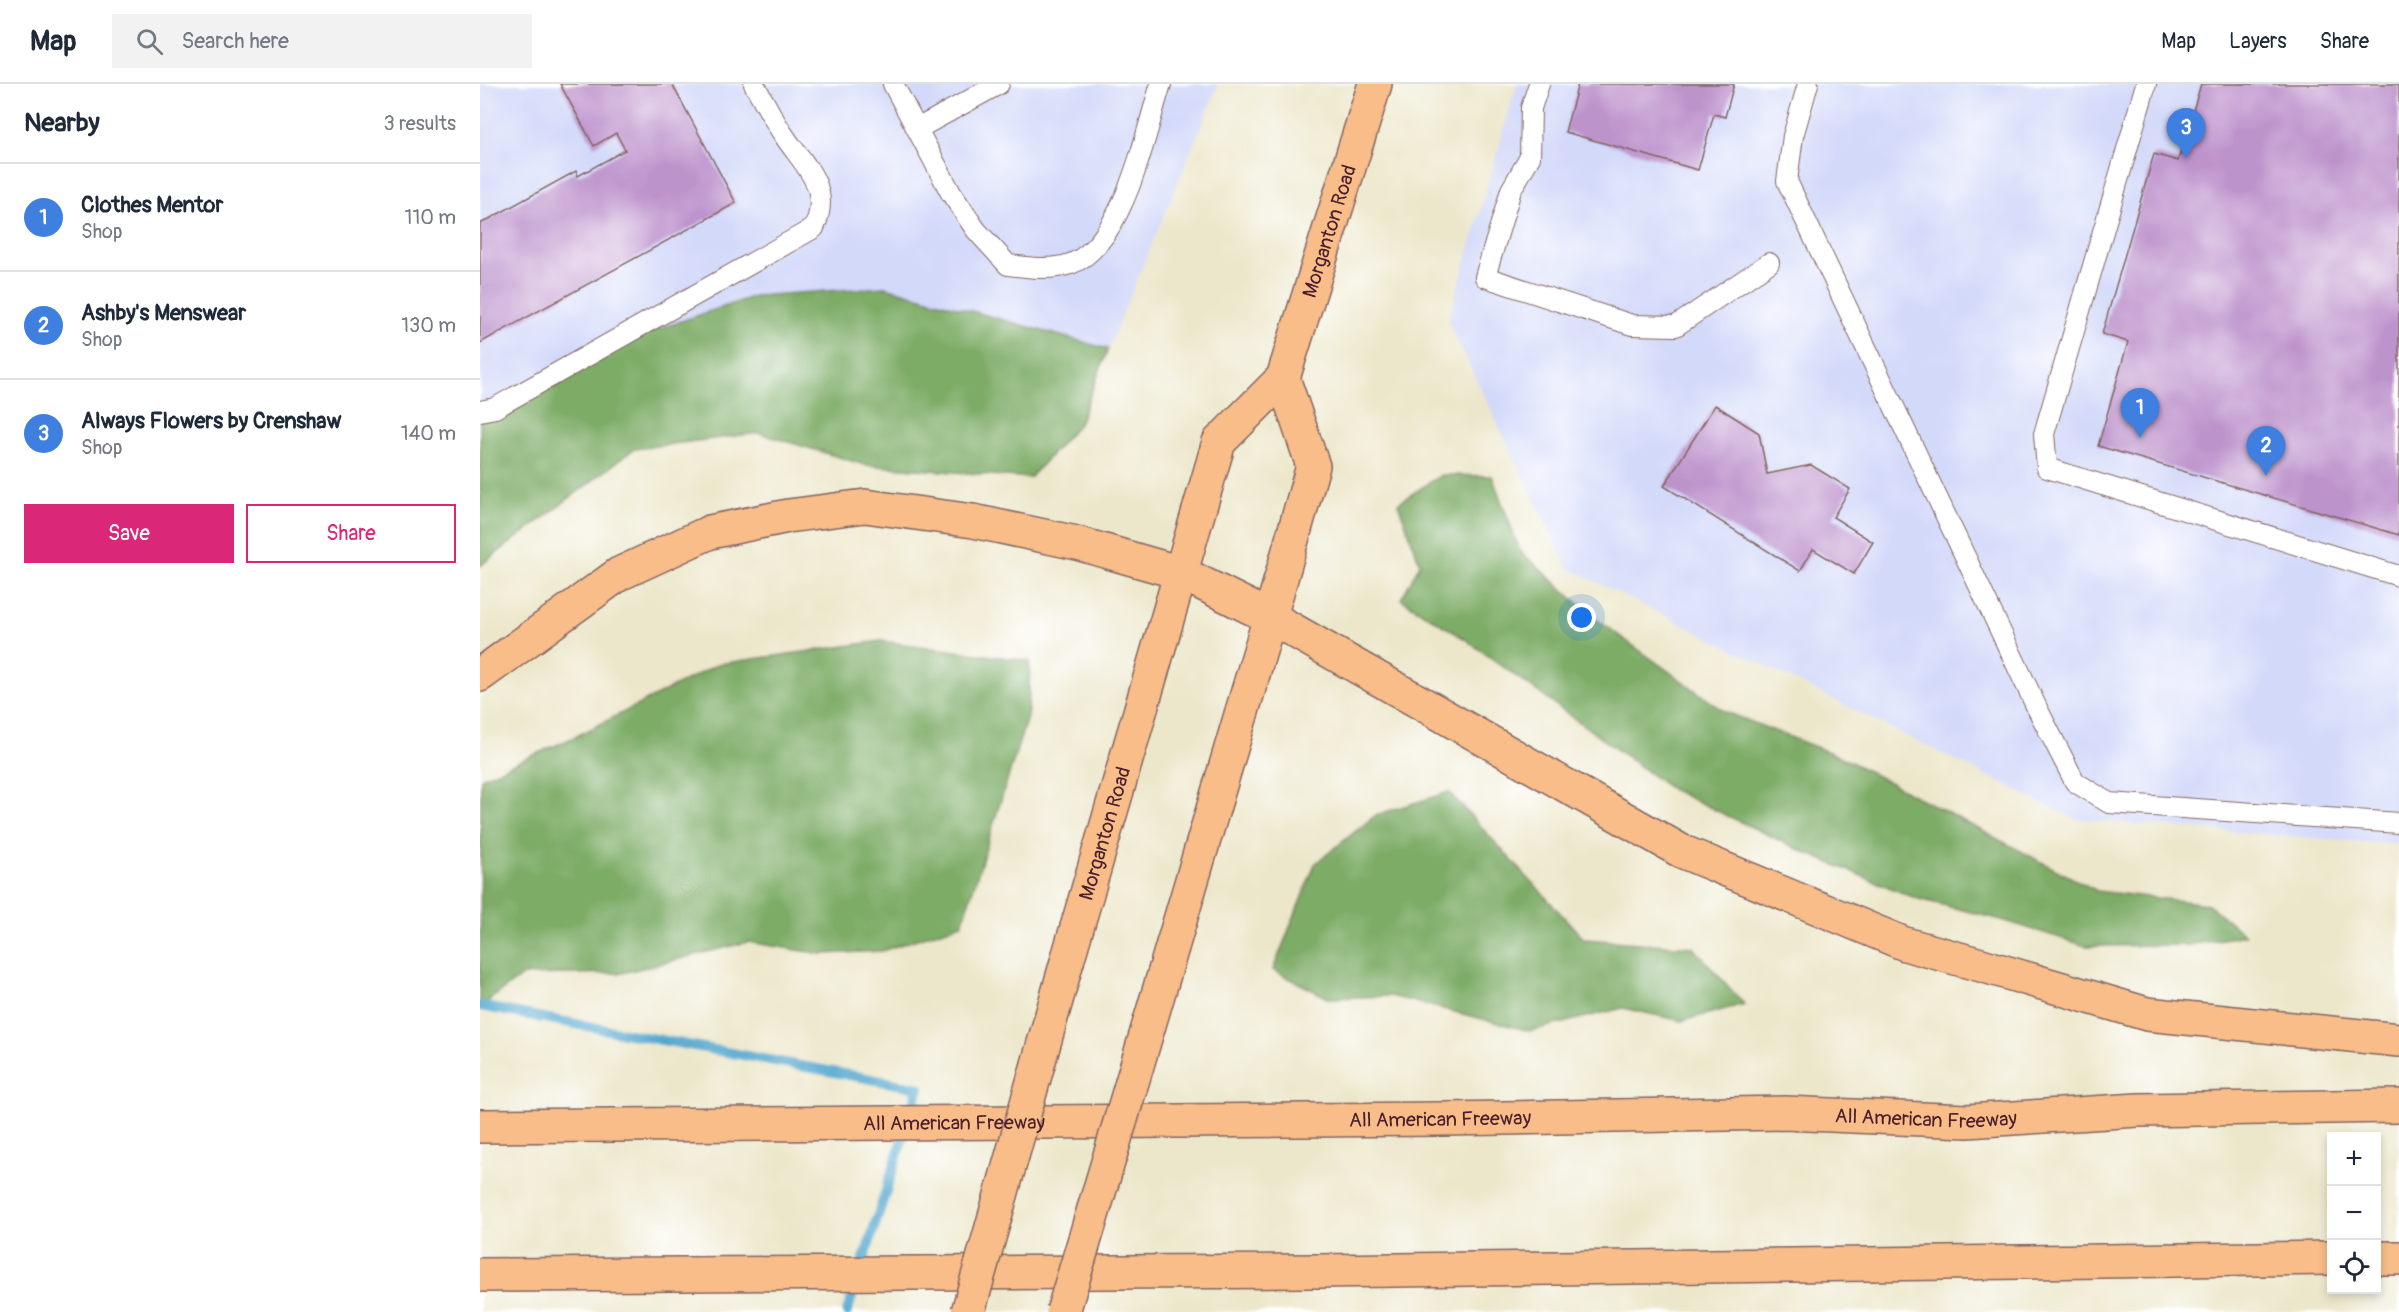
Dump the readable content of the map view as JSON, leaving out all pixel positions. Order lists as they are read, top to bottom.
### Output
{
  "streets": {
    "main road": ["Morganton Road", "All American Freeway"]
  },
  "page": {
    "header": "Map",
    "search": "Search here",
    "nav": ["Map", "Layers", "Share"],
    "heading": ["Nearby", "3 results"],
    "pins": ["3", "1", "2"],
    "list": [
      {
        "mark": "1",
        "name": "Clothes Mentor",
        "note": "Shop",
        "value": "110 m"
      },
      {
        "mark": "2",
        "name": "Ashby's Menswear",
        "note": "Shop",
        "value": "130 m"
      },
      {
        "mark": "3",
        "name": "Always Flowers by Crenshaw",
        "note": "Shop",
        "value": "140 m"
      }
    ],
    "buttons": ["Save", "Share"],
    "map_buttons": ["+", "−"]
  }
}
